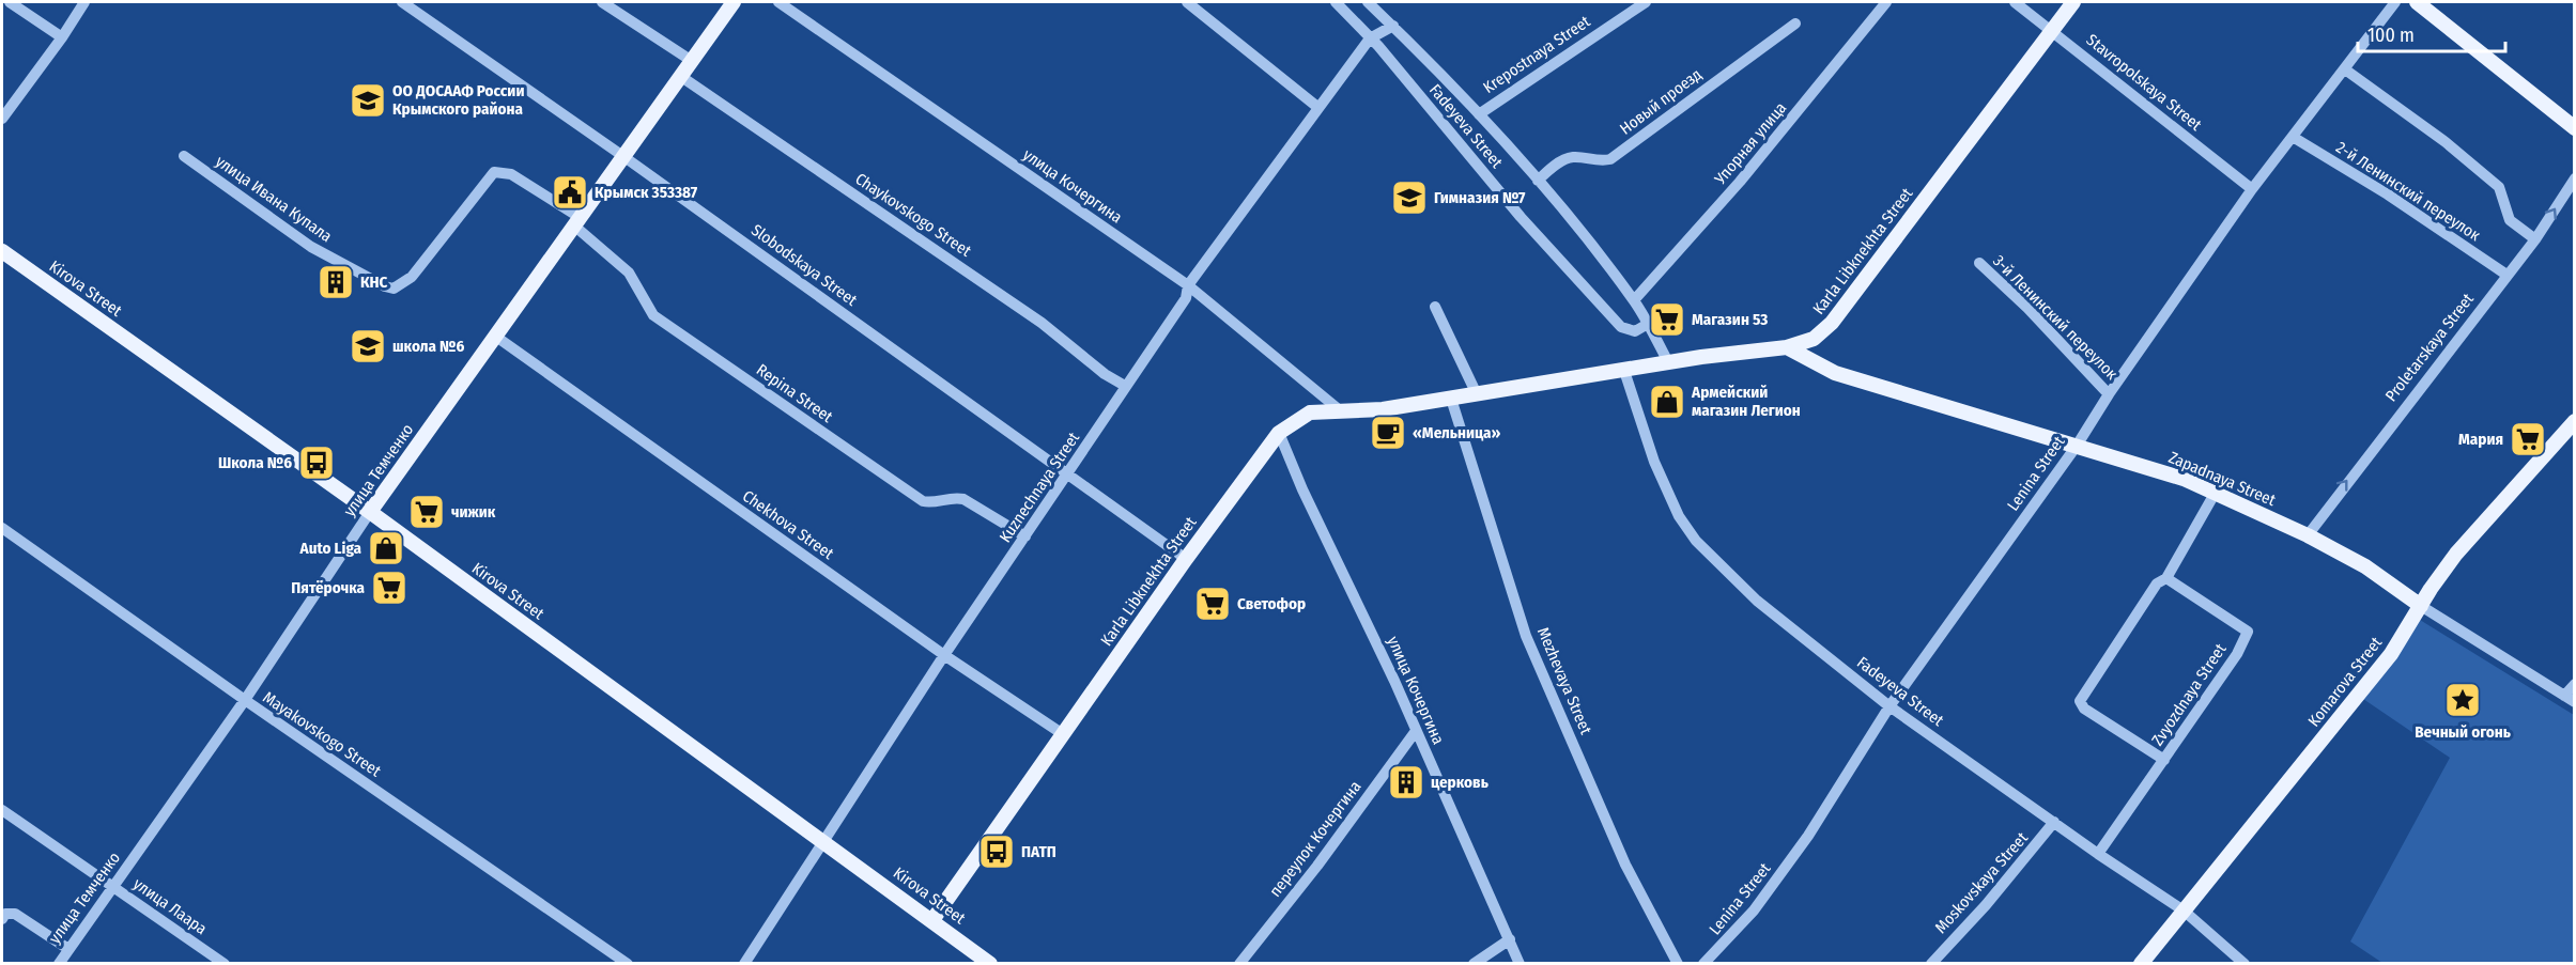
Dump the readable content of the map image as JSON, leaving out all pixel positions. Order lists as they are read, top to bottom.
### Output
{
  "streets": {
    "main road": [
      "Karla Libknekhta Street",
      "Kirova Street",
      "улица Темченко",
      "Zapadnaya Street",
      "Komarova Street"
    ],
    "street": [
      "Krepostnaya Street",
      "Stavropolskaya Street",
      "Новый проезд",
      "Fadeyeva Street",
      "Упорная улица",
      "улица Кочергина",
      "2-й Ленинский переулок",
      "улица Ивана Купала",
      "Chaykovskogo Street",
      "Slobodskaya Street",
      "3-й Ленинский переулок",
      "Proletarskaya Street",
      "Repina Street",
      "Lenina Street",
      "Kuznechnaya Street",
      "Chekhova Street",
      "Mezhevaya Street",
      "Zvyozdnaya Street",
      "Mayakovskogo Street",
      "переулок Кочергина",
      "Moskovskaya Street",
      "улица Лаара"
    ]
  },
  "crossings": [
    ["Krepostnaya Street", "Fadeyeva Street"],
    ["Stavropolskaya Street", "Karla Libknekhta Street"],
    ["Stavropolskaya Street", "Lenina Street"],
    ["Новый проезд", "Fadeyeva Street"],
    ["Fadeyeva Street", "Упорная улица"],
    ["Fadeyeva Street", "Karla Libknekhta Street"],
    ["Fadeyeva Street", "Lenina Street"],
    ["Fadeyeva Street", "Kuznechnaya Street"],
    ["Fadeyeva Street", "Komarova Street"],
    ["Fadeyeva Street", "Zvyozdnaya Street"],
    ["Fadeyeva Street", "Moskovskaya Street"],
    ["улица Кочергина", "Karla Libknekhta Street"],
    ["улица Кочергина", "Kuznechnaya Street"],
    ["улица Кочергина", "переулок Кочергина"],
    ["2-й Ленинский переулок", "Proletarskaya Street"],
    ["2-й Ленинский переулок", "Lenina Street"],
    ["улица Ивана Купала", "Repina Street"],
    ["улица Ивана Купала", "улица Темченко"],
    ["Chaykovskogo Street", "улица Темченко"],
    ["Chaykovskogo Street", "Kuznechnaya Street"],
    ["Karla Libknekhta Street", "Slobodskaya Street"],
    ["Karla Libknekhta Street", "Kirova Street"],
    ["Karla Libknekhta Street", "Zapadnaya Street"],
    ["Karla Libknekhta Street", "Chekhova Street"],
    ["Karla Libknekhta Street", "Mezhevaya Street"],
    ["Slobodskaya Street", "улица Темченко"],
    ["Slobodskaya Street", "Kuznechnaya Street"],
    ["Kirova Street", "улица Темченко"],
    ["Kirova Street", "Kuznechnaya Street"],
    ["3-й Ленинский переулок", "Lenina Street"],
    ["Proletarskaya Street", "Zapadnaya Street"],
    ["Repina Street", "улица Темченко"],
    ["Repina Street", "Kuznechnaya Street"],
    ["улица Темченко", "Chekhova Street"],
    ["улица Темченко", "Mayakovskogo Street"],
    ["улица Темченко", "улица Лаара"],
    ["Lenina Street", "Zapadnaya Street"],
    ["Zapadnaya Street", "Komarova Street"],
    ["Zapadnaya Street", "Zvyozdnaya Street"],
    ["Kuznechnaya Street", "Chekhova Street"]
  ],
  "one_way": ["Proletarskaya Street"],
  "places": {
    "school or university": ["ОО ДОСААФ России Крымского района", "Гимназия №7", "школа №6"],
    "public building": ["Крымск 353387"],
    "building": ["КНС", "церковь"],
    "supermarket": [
      "Магазин 53",
      "Мария",
      "чижик",
      "Пятёрочка",
      "Светофор"
    ],
    "shop": ["Армейский магазин Легион", "Auto Liga"],
    "cafe": ["«Мельница»"],
    "bus stop": ["Школа №6", "ПАТП"],
    "place": ["Вечный огонь"]
  },
  "scale_bar": "100 m"
}
